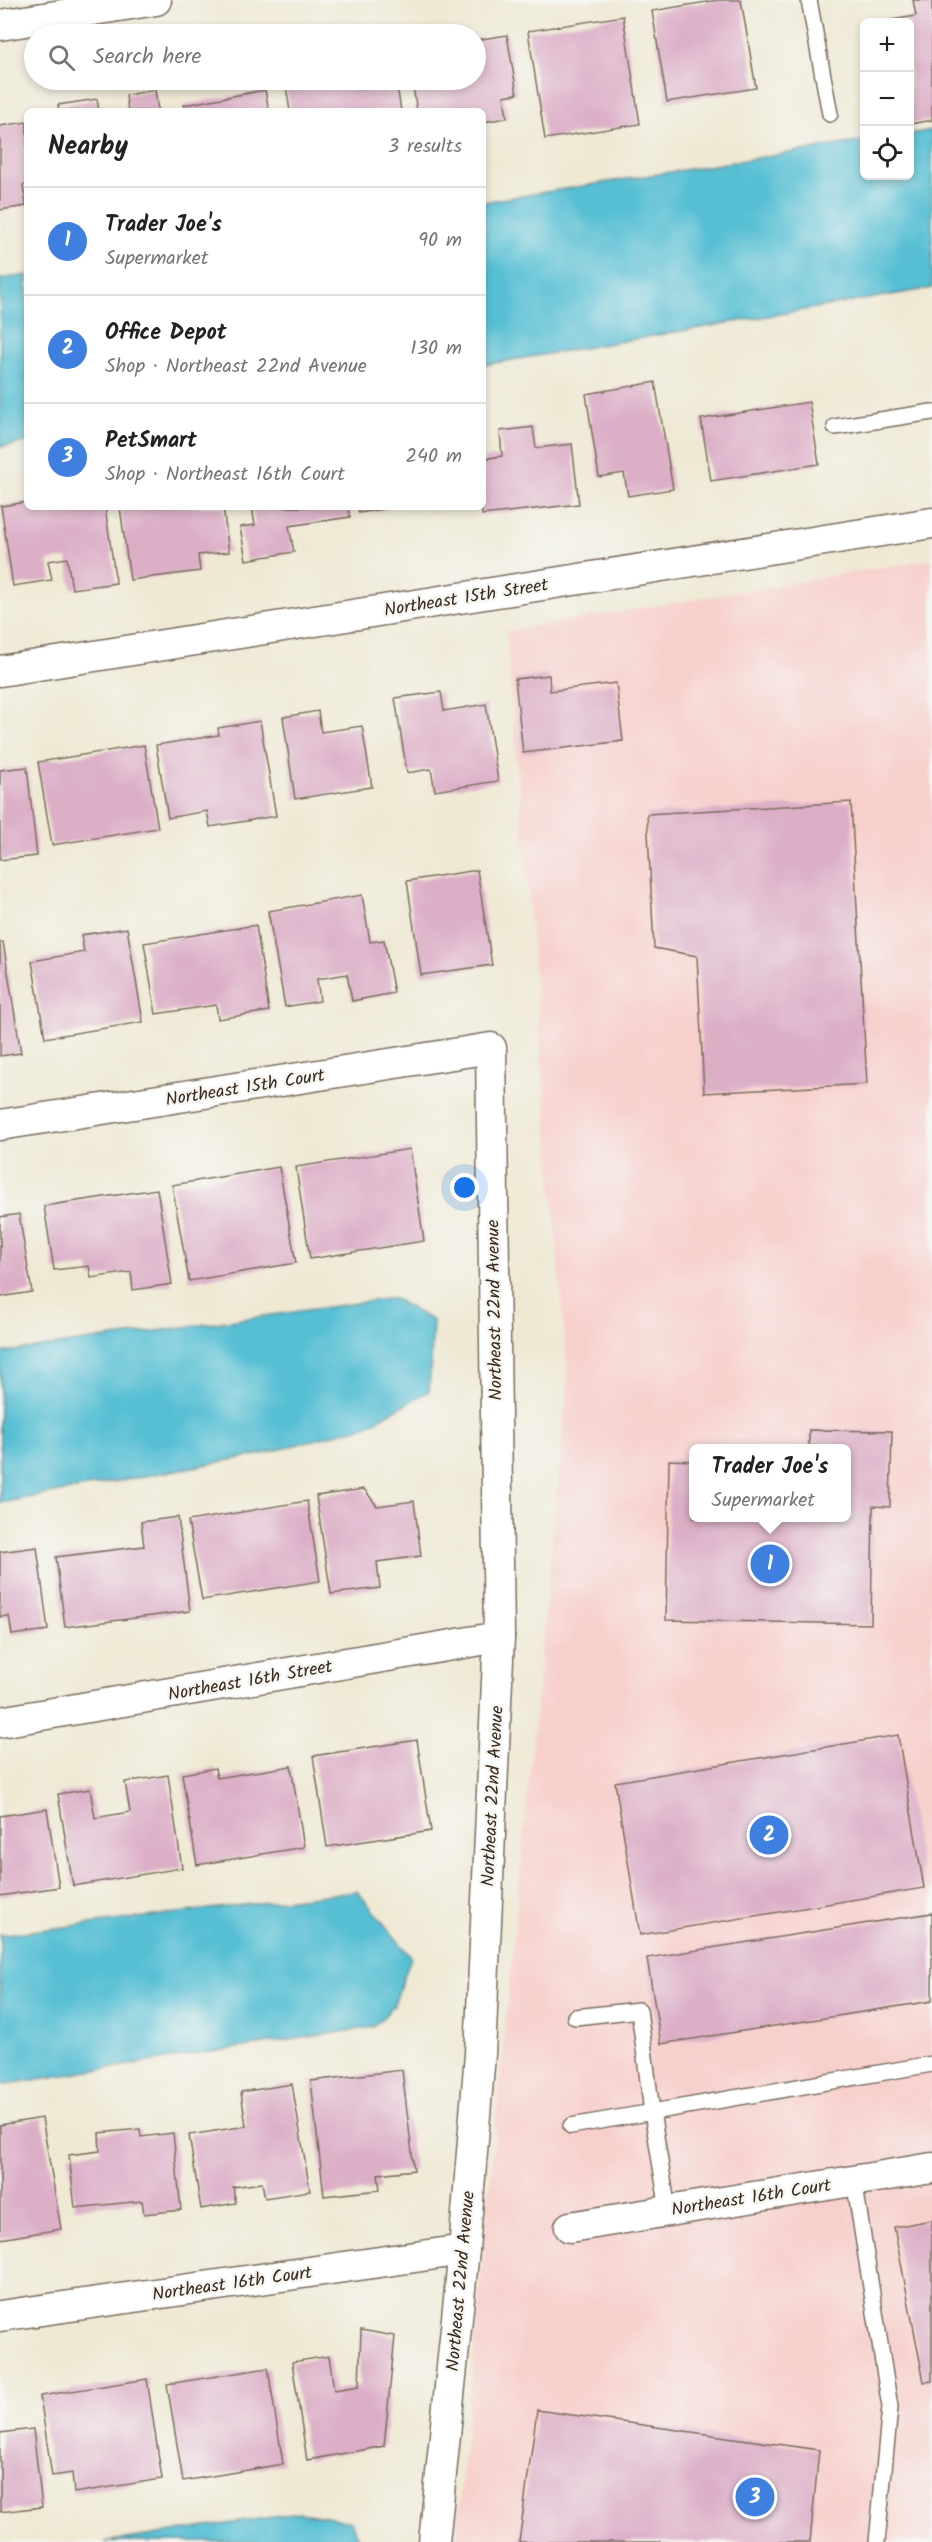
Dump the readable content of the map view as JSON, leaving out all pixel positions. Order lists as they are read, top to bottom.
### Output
{
  "streets": {
    "street": [
      "Northeast 15th Street",
      "Northeast 15th Court",
      "Northeast 22nd Avenue",
      "Northeast 16th Street",
      "Northeast 16th Court"
    ]
  },
  "crossings": [
    ["Northeast 15th Court", "Northeast 22nd Avenue"],
    ["Northeast 22nd Avenue", "Northeast 16th Street"],
    ["Northeast 22nd Avenue", "Northeast 16th Court"]
  ],
  "page": {
    "map_buttons": ["+", "−"],
    "search": "Search here",
    "heading": ["Nearby", "3 results"],
    "list": [
      {
        "mark": "1",
        "name": "Trader Joe's",
        "note": "Supermarket",
        "value": "90 m"
      },
      {
        "mark": "2",
        "name": "Office Depot",
        "note": "Shop · Northeast 22nd Avenue",
        "value": "130 m"
      },
      {
        "mark": "3",
        "name": "PetSmart",
        "note": "Shop · Northeast 16th Court",
        "value": "240 m"
      }
    ],
    "popup": ["Trader Joe's", "Supermarket"],
    "pins": ["1", "2", "3"]
  }
}
